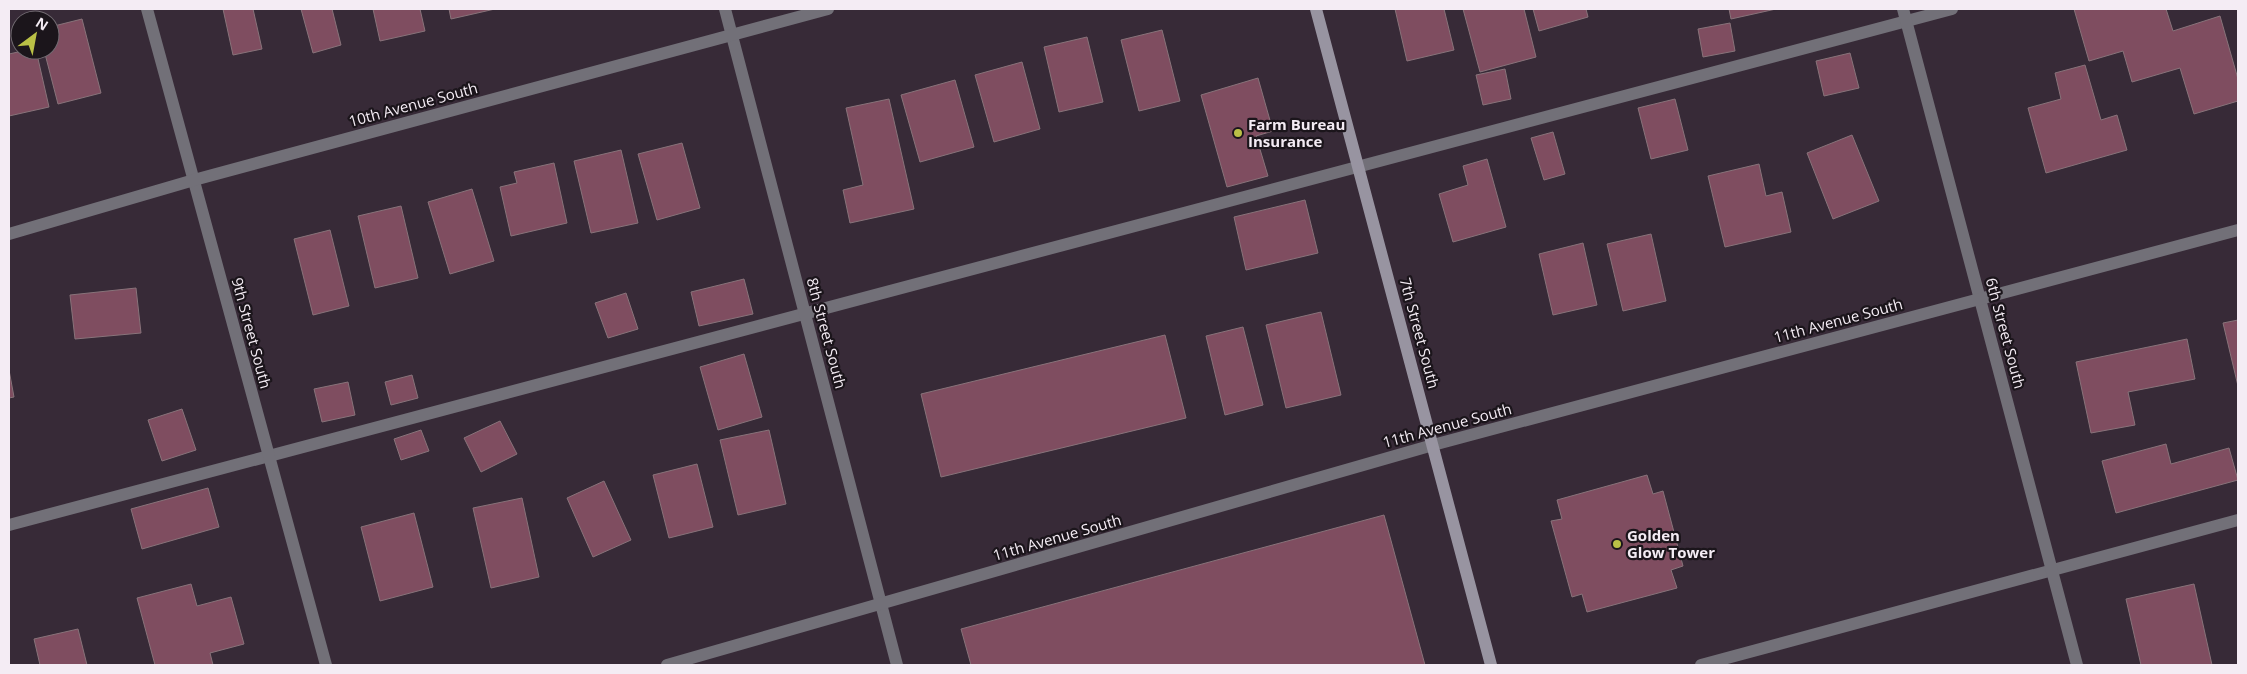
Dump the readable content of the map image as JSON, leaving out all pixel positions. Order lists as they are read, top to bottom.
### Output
{
  "streets": {
    "main road": ["7th Street South"],
    "street": [
      "10th Avenue South",
      "11th Avenue South",
      "9th Street South",
      "8th Street South",
      "6th Street South"
    ]
  },
  "crossings": [
    ["10th Avenue South", "9th Street South"],
    ["10th Avenue South", "8th Street South"],
    ["11th Avenue South", "8th Street South"],
    ["11th Avenue South", "7th Street South"],
    ["11th Avenue South", "6th Street South"]
  ],
  "places": ["Farm Bureau Insurance", "Golden Glow Tower"],
  "north": "top right"
}
